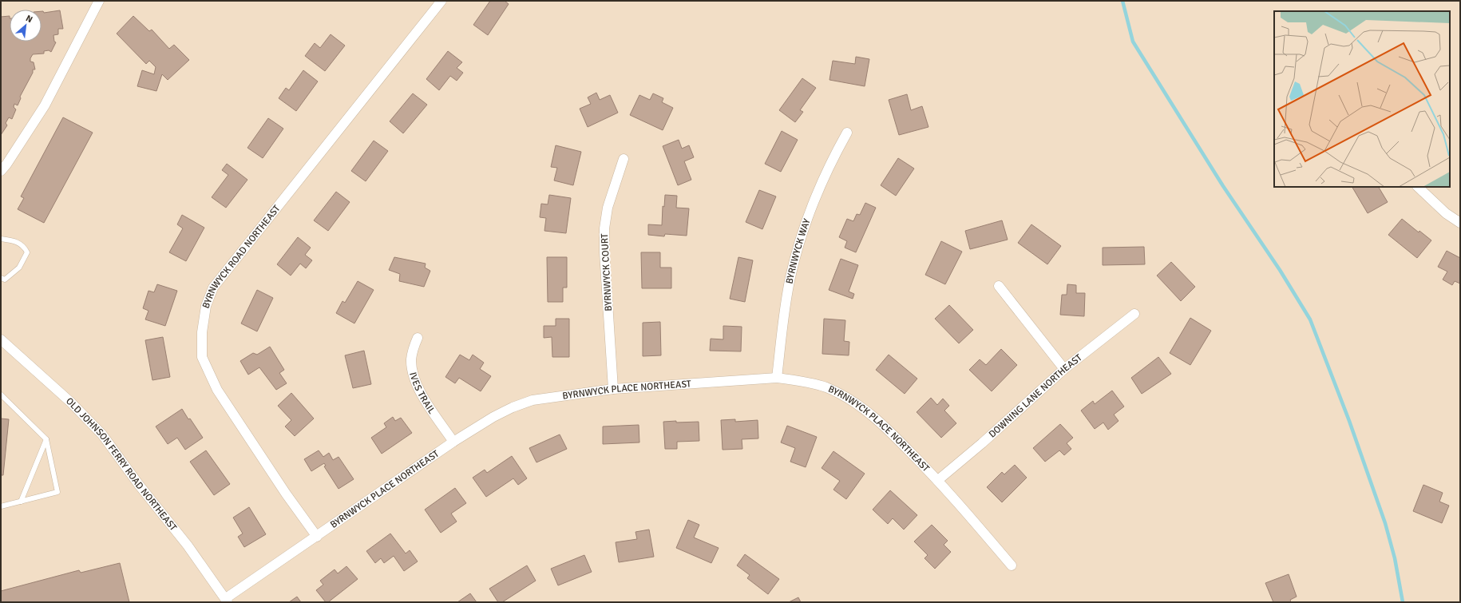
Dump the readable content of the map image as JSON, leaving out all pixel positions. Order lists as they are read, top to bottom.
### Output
{
  "streets": {
    "street": [
      "BYRNWYCK WAY",
      "BYRNWYCK ROAD NORTHEAST",
      "BYRNWYCK COURT",
      "BYRNWYCK PLACE NORTHEAST",
      "IVES TRAIL",
      "DOWNING LANE NORTHEAST",
      "OLD JOHNSON FERRY ROAD NORTHEAST"
    ]
  },
  "crossings": [
    ["BYRNWYCK WAY", "BYRNWYCK PLACE NORTHEAST"],
    ["BYRNWYCK ROAD NORTHEAST", "BYRNWYCK PLACE NORTHEAST"],
    ["BYRNWYCK COURT", "BYRNWYCK PLACE NORTHEAST"],
    ["BYRNWYCK PLACE NORTHEAST", "IVES TRAIL"],
    ["BYRNWYCK PLACE NORTHEAST", "DOWNING LANE NORTHEAST"],
    ["BYRNWYCK PLACE NORTHEAST", "OLD JOHNSON FERRY ROAD NORTHEAST"]
  ],
  "north": "top right"
}
